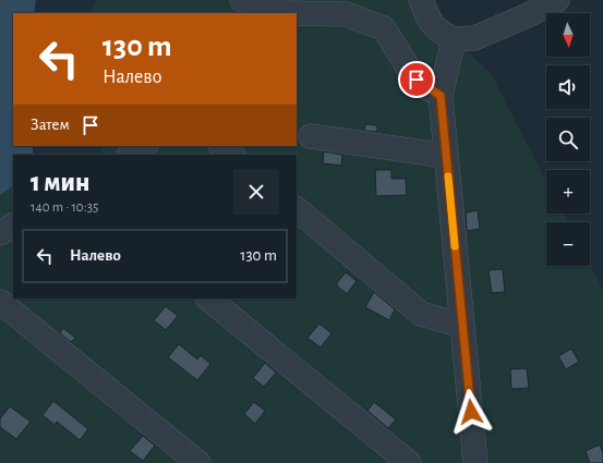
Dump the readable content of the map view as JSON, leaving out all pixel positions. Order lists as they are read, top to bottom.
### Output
{
  "north": "bottom",
  "page": {
    "map_buttons": ["+", "−"],
    "turn": ["130 m", "Налево"],
    "then": "Затем",
    "heading": ["1 мин", "140 m · 10:35"],
    "list": [
      {
        "name": "Налево",
        "value": "130 m"
      }
    ]
  }
}
